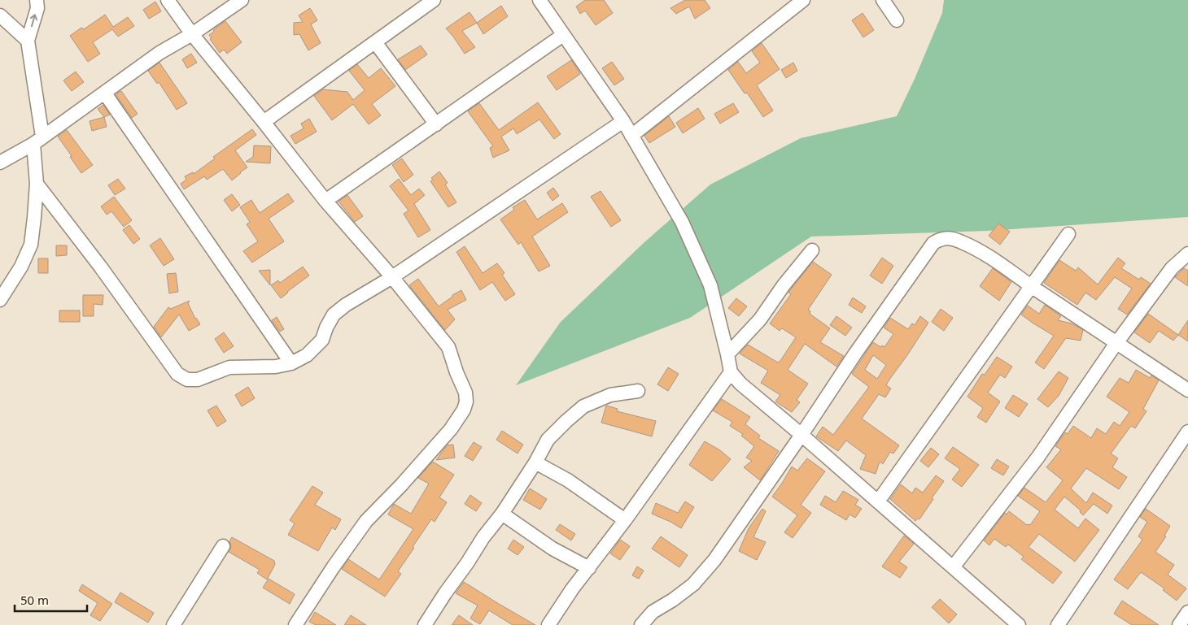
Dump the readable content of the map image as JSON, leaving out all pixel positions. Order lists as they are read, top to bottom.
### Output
{
  "scale_bar": "50 m"
}
